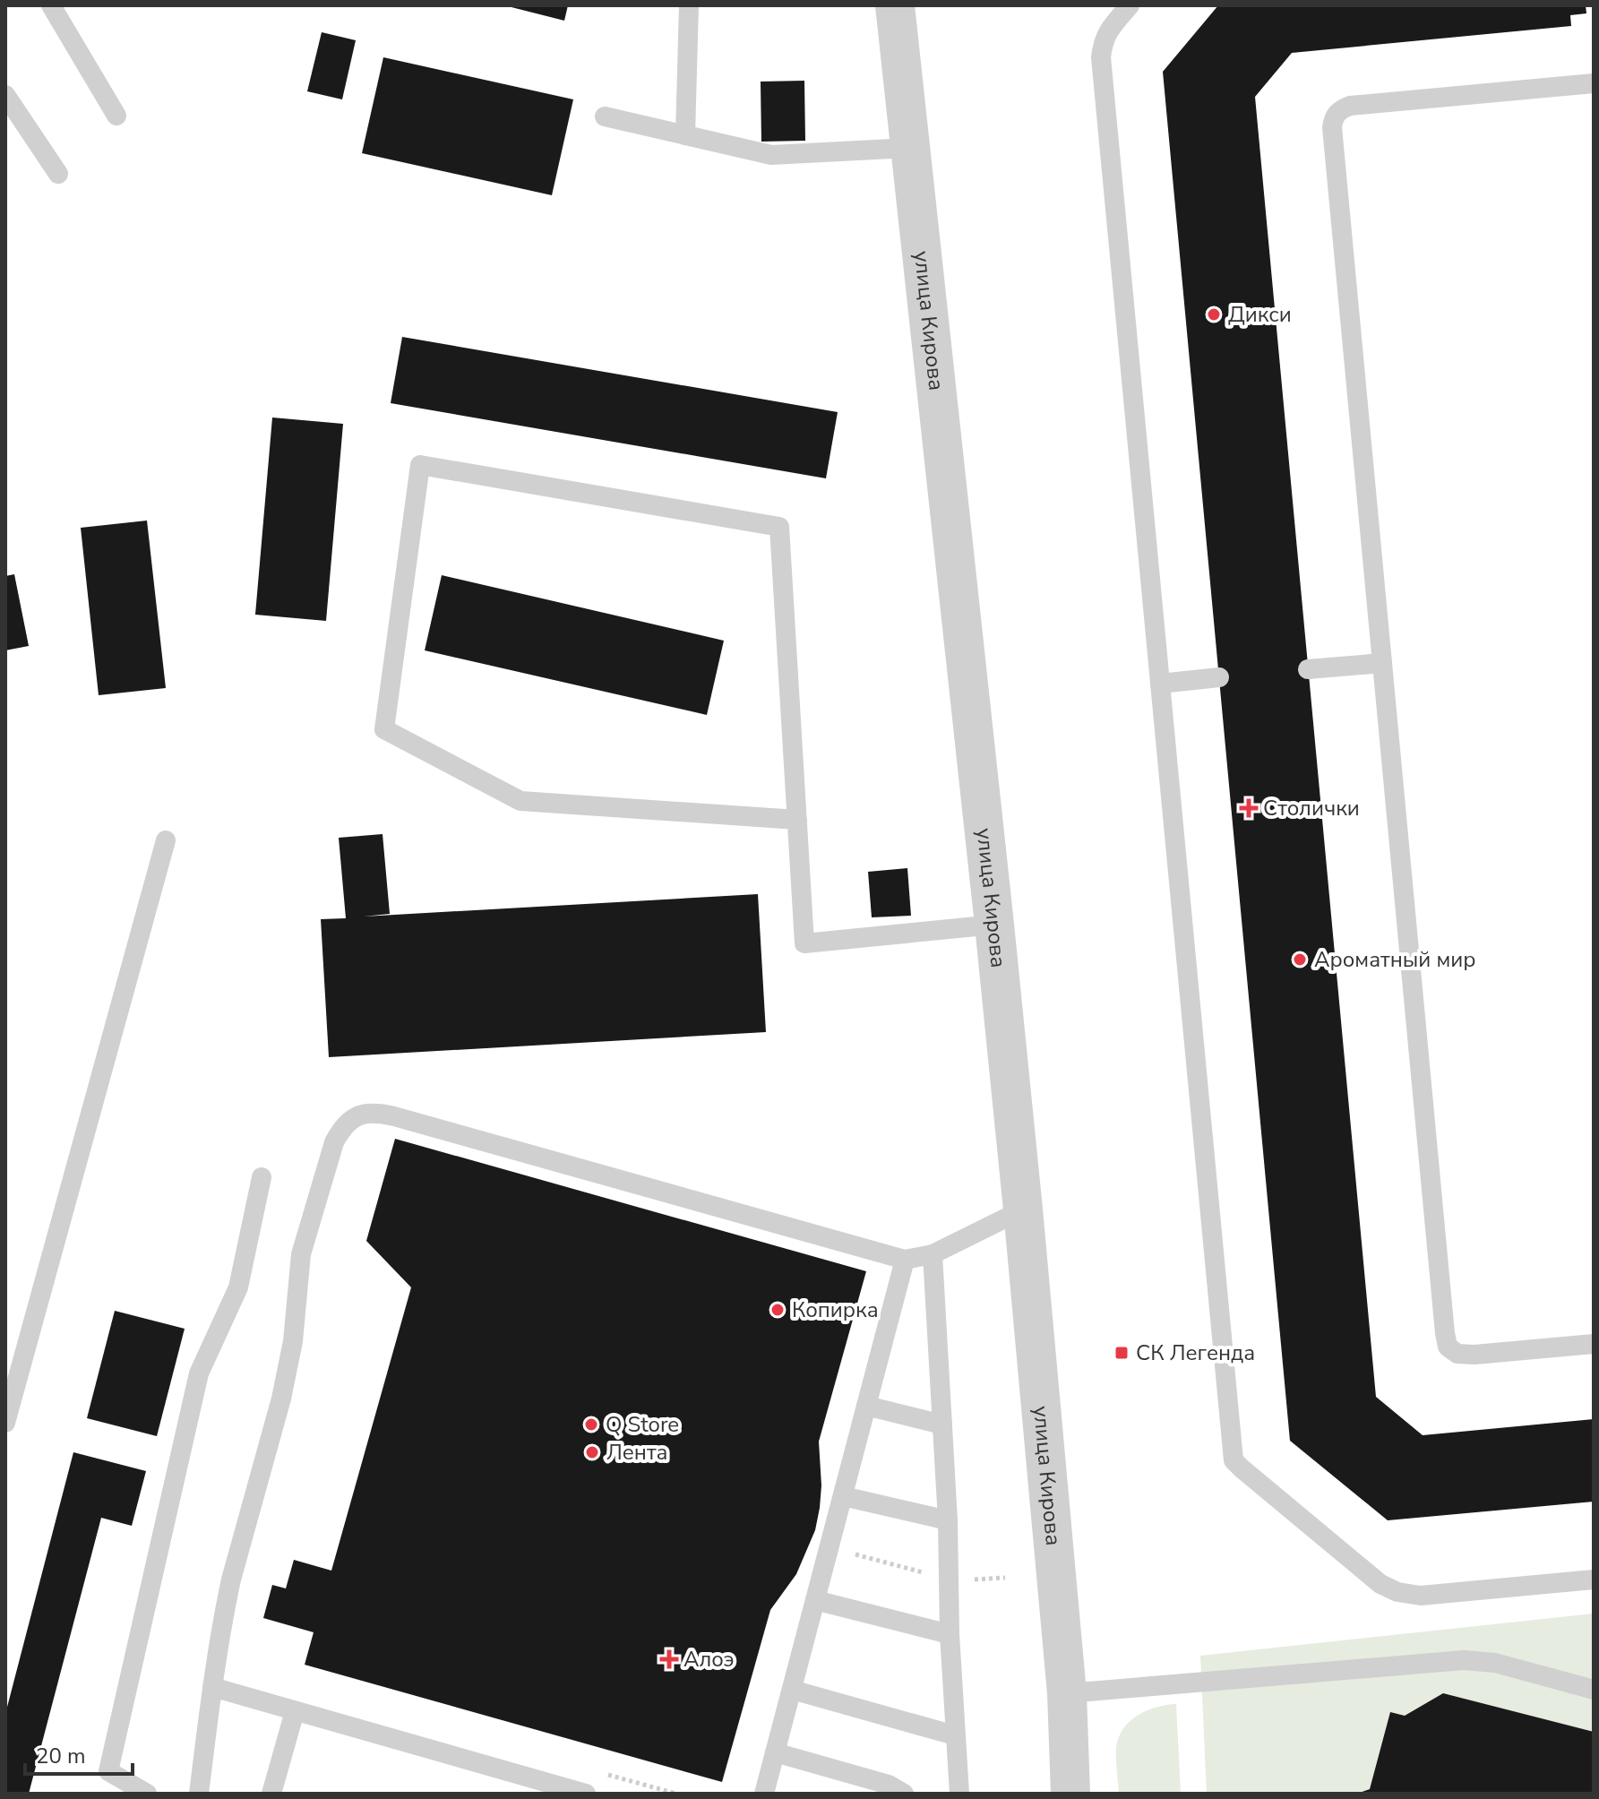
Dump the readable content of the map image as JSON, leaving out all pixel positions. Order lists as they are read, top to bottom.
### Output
{
  "streets": {
    "street": ["улица Кирова"]
  },
  "places": {
    "other": [
      "Дикси",
      "Ароматный мир",
      "Копирка",
      "Q Store",
      "Лента"
    ],
    "health": ["Столички", "Алоэ"],
    "transit": ["СК Легенда"]
  },
  "scale_bar": "20 m"
}
